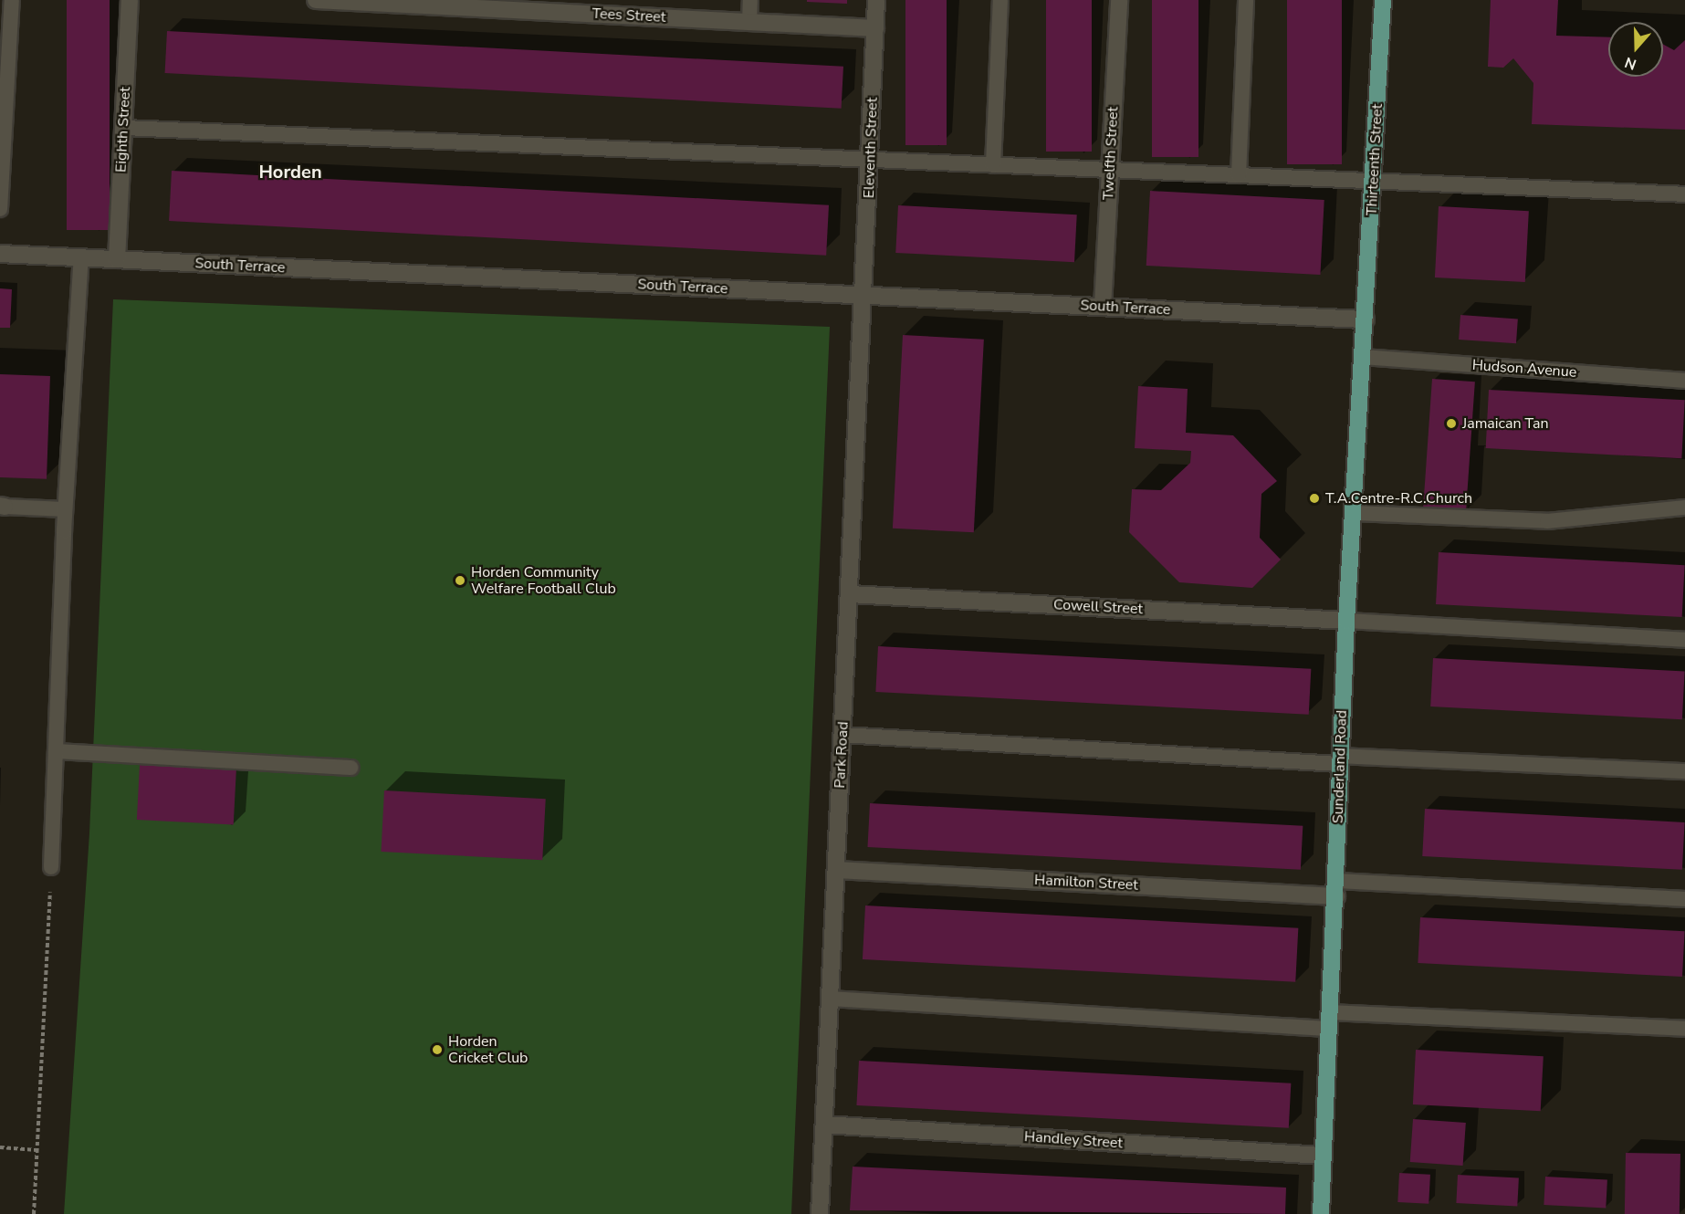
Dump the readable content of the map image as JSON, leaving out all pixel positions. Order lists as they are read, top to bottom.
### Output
{
  "streets": {
    "main road": ["Thirteenth Street", "Sunderland Road"],
    "street": [
      "Tees Street",
      "Eighth Street",
      "Eleventh Street",
      "Twelfth Street",
      "South Terrace",
      "Cowell Street",
      "Park Road",
      "Hamilton Street",
      "Handley Street"
    ],
    "lane": ["Hudson Avenue"]
  },
  "crossings": [
    ["Tees Street", "Eleventh Street"],
    ["Eighth Street", "South Terrace"],
    ["Eleventh Street", "South Terrace"],
    ["Eleventh Street", "Park Road"],
    ["Twelfth Street", "South Terrace"],
    ["Thirteenth Street", "South Terrace"],
    ["Thirteenth Street", "Sunderland Road"],
    ["South Terrace", "Park Road"],
    ["South Terrace", "Sunderland Road"],
    ["Hudson Avenue", "Sunderland Road"],
    ["Cowell Street", "Park Road"],
    ["Cowell Street", "Sunderland Road"],
    ["Park Road", "Hamilton Street"],
    ["Park Road", "Handley Street"],
    ["Sunderland Road", "Hamilton Street"],
    ["Sunderland Road", "Handley Street"]
  ],
  "districts": ["Horden"],
  "places": [
    "Jamaican Tan",
    "T.A.Centre-R.C.Church",
    "Horden Community Welfare Football Club",
    "Horden Cricket Club"
  ],
  "north": "bottom"
}
